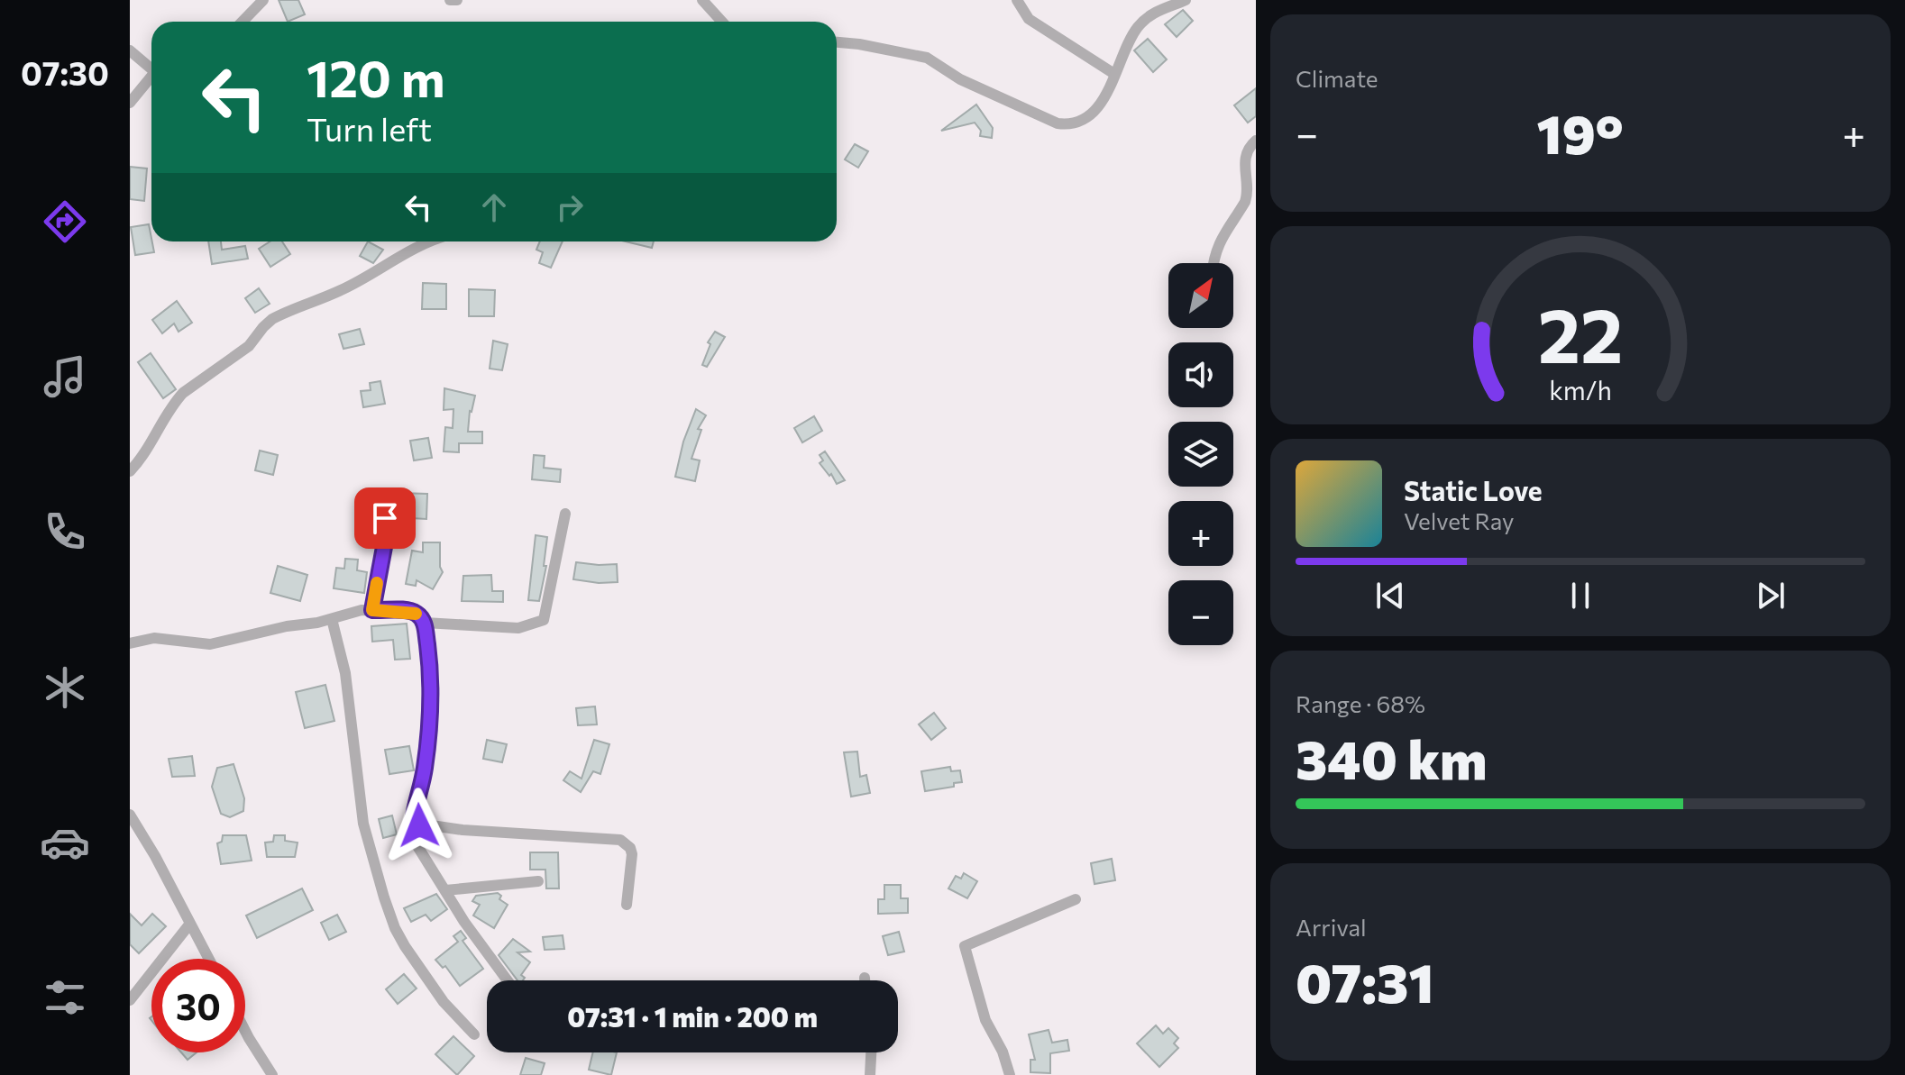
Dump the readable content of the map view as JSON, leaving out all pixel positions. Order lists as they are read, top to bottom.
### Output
{
  "north": "top right",
  "page": {
    "tabs": "07:30",
    "tile": [
      "Climate",
      ["Range · 68%", "340 km"],
      ["Arrival", "07:31"]
    ],
    "turn": ["120 m", "Turn left"],
    "heat": ["−", "19°", "+"],
    "map_buttons": ["+", "−"],
    "song": ["Static Love", "Velvet Ray"],
    "limit": "30",
    "trip": "07:31 · 1 min · 200 m",
    "gauge": ["22", "km/h"]
  }
}
